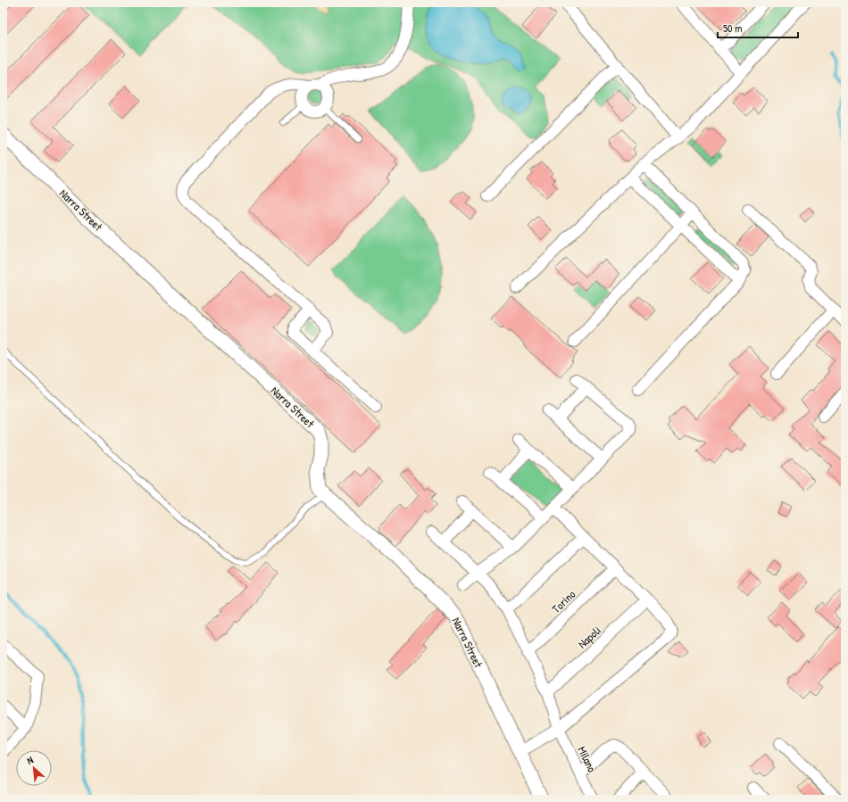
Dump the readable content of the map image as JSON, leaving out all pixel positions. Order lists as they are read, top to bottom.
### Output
{
  "streets": {
    "street": [
      "Narra Street",
      "Torino",
      "Napoli",
      "Milano"
    ]
  },
  "crossings": [
    ["Torino", "Milano"],
    ["Napoli", "Milano"]
  ],
  "scale_bar": "50 m",
  "north": "top left"
}
